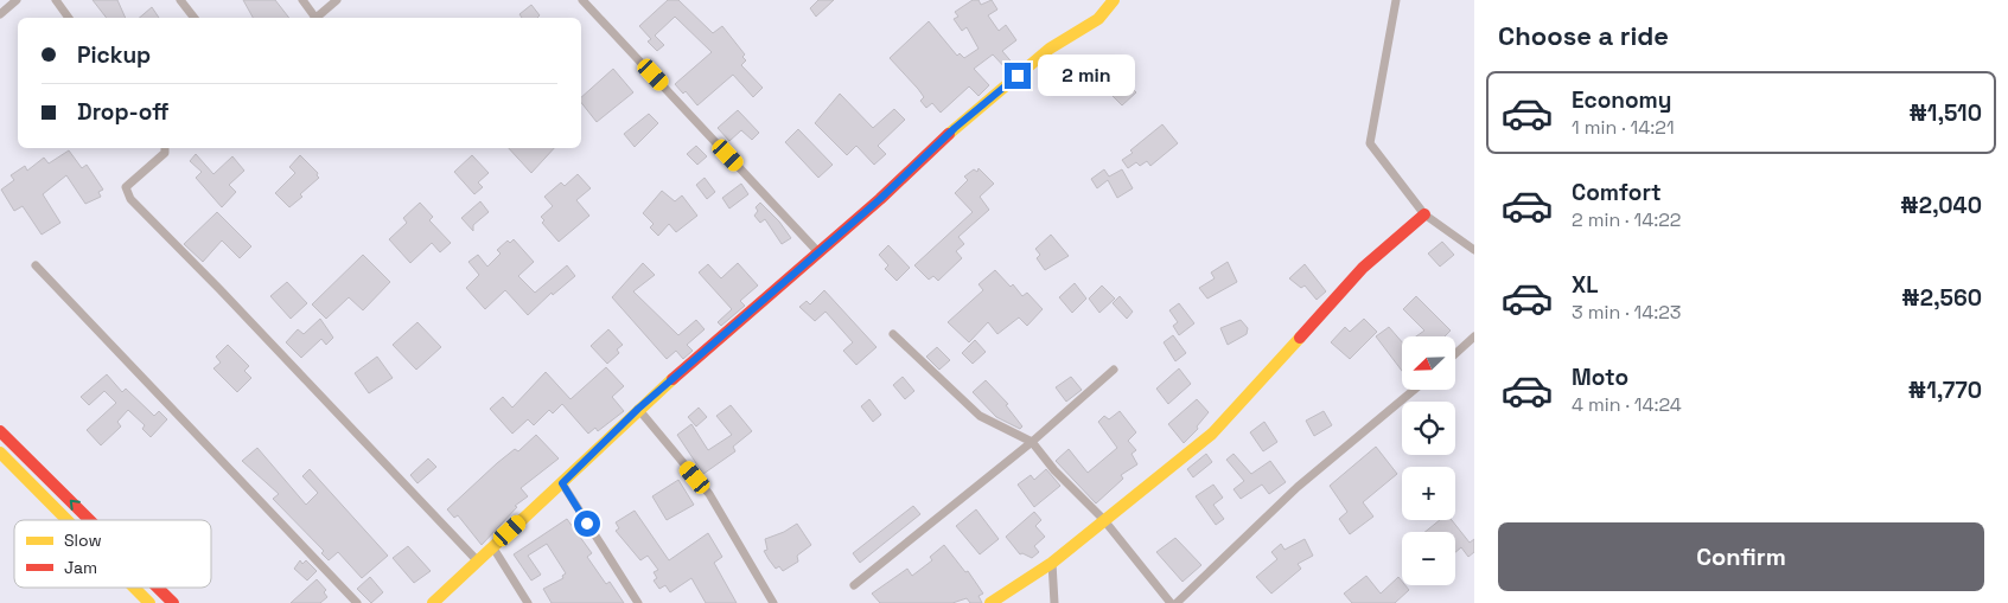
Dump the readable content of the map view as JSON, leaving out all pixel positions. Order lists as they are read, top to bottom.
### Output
{
  "legend": ["Slow", "Jam"],
  "north": "bottom left",
  "page": {
    "heading": "Choose a ride",
    "banner": ["Pickup", "Drop-off"],
    "bubble": "2 min",
    "list": [
      {
        "name": "Economy",
        "note": "1 min · 14:21",
        "value": "₦1,510"
      },
      {
        "name": "Comfort",
        "note": "2 min · 14:22",
        "value": "₦2,040"
      },
      {
        "name": "XL",
        "note": "3 min · 14:23",
        "value": "₦2,560"
      },
      {
        "name": "Moto",
        "note": "4 min · 14:24",
        "value": "₦1,770"
      }
    ],
    "map_buttons": ["+", "−"],
    "buttons": "Confirm"
  }
}
